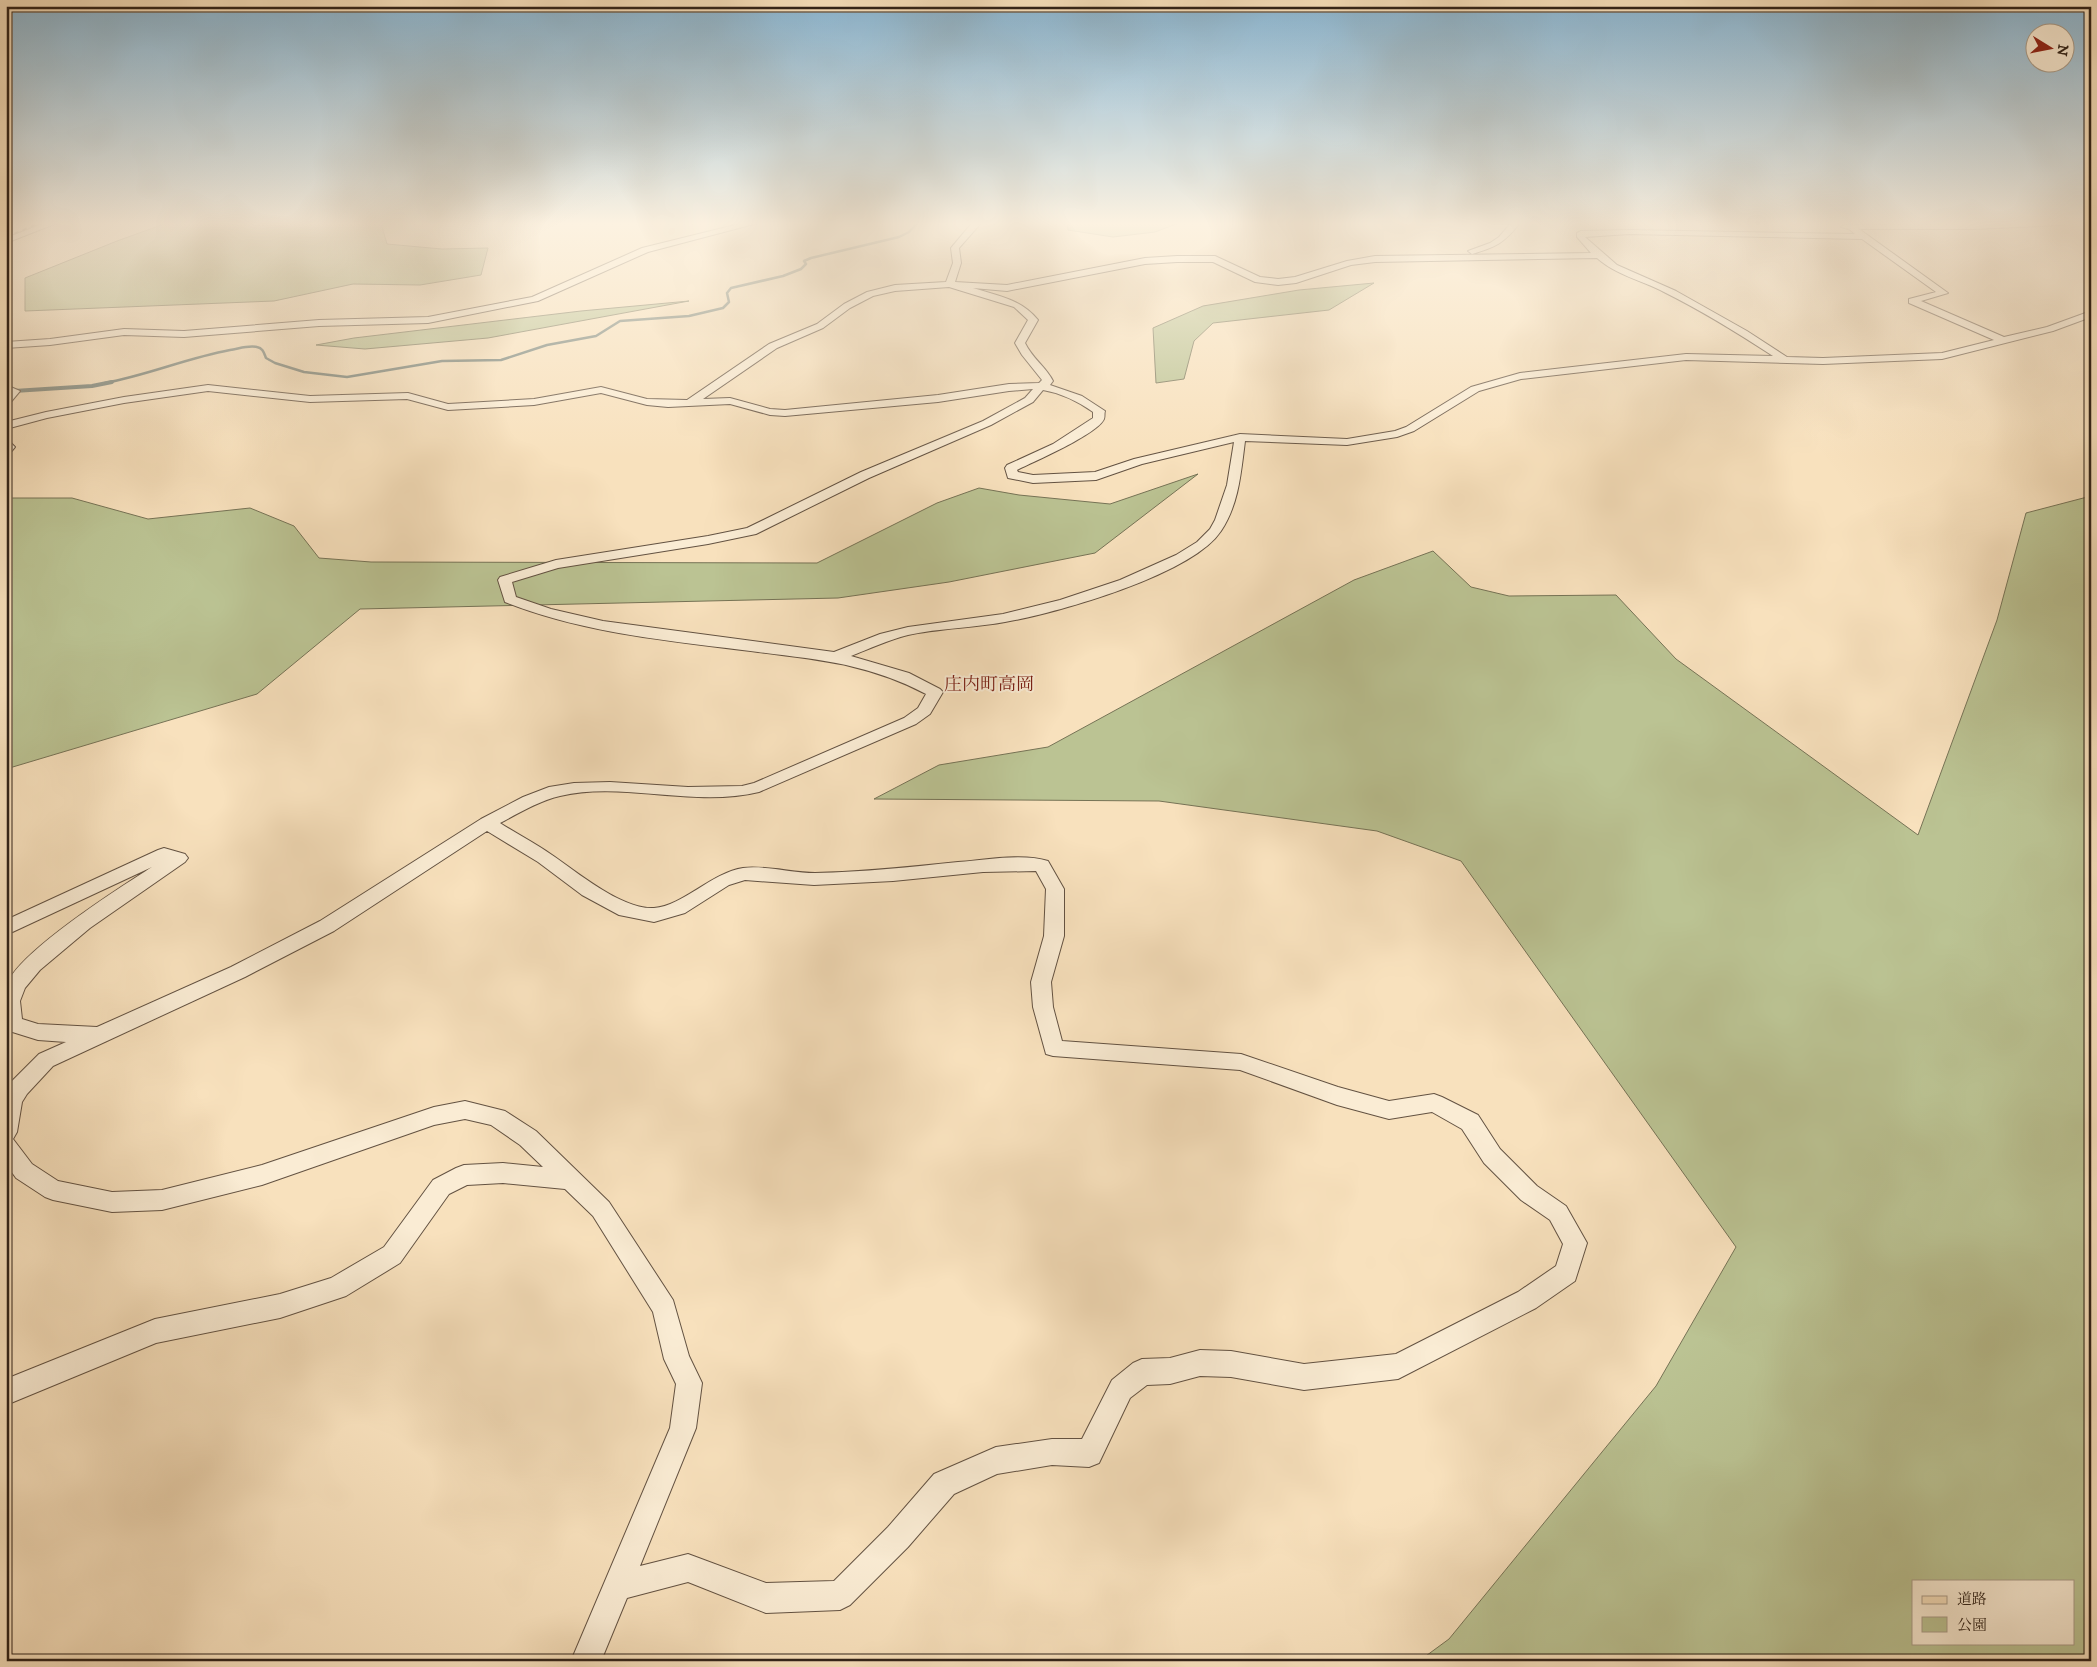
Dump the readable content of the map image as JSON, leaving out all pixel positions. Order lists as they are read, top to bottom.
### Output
{
  "districts": ["庄内町高岡"],
  "legend": ["道路", "公園"],
  "north": "right"
}
